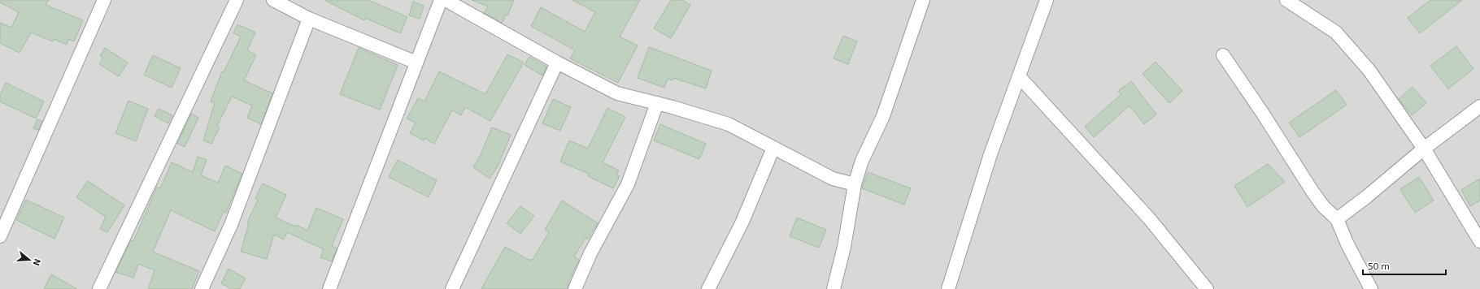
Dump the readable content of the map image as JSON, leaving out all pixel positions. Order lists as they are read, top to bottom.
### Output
{
  "scale_bar": "50 m",
  "north": "right"
}
